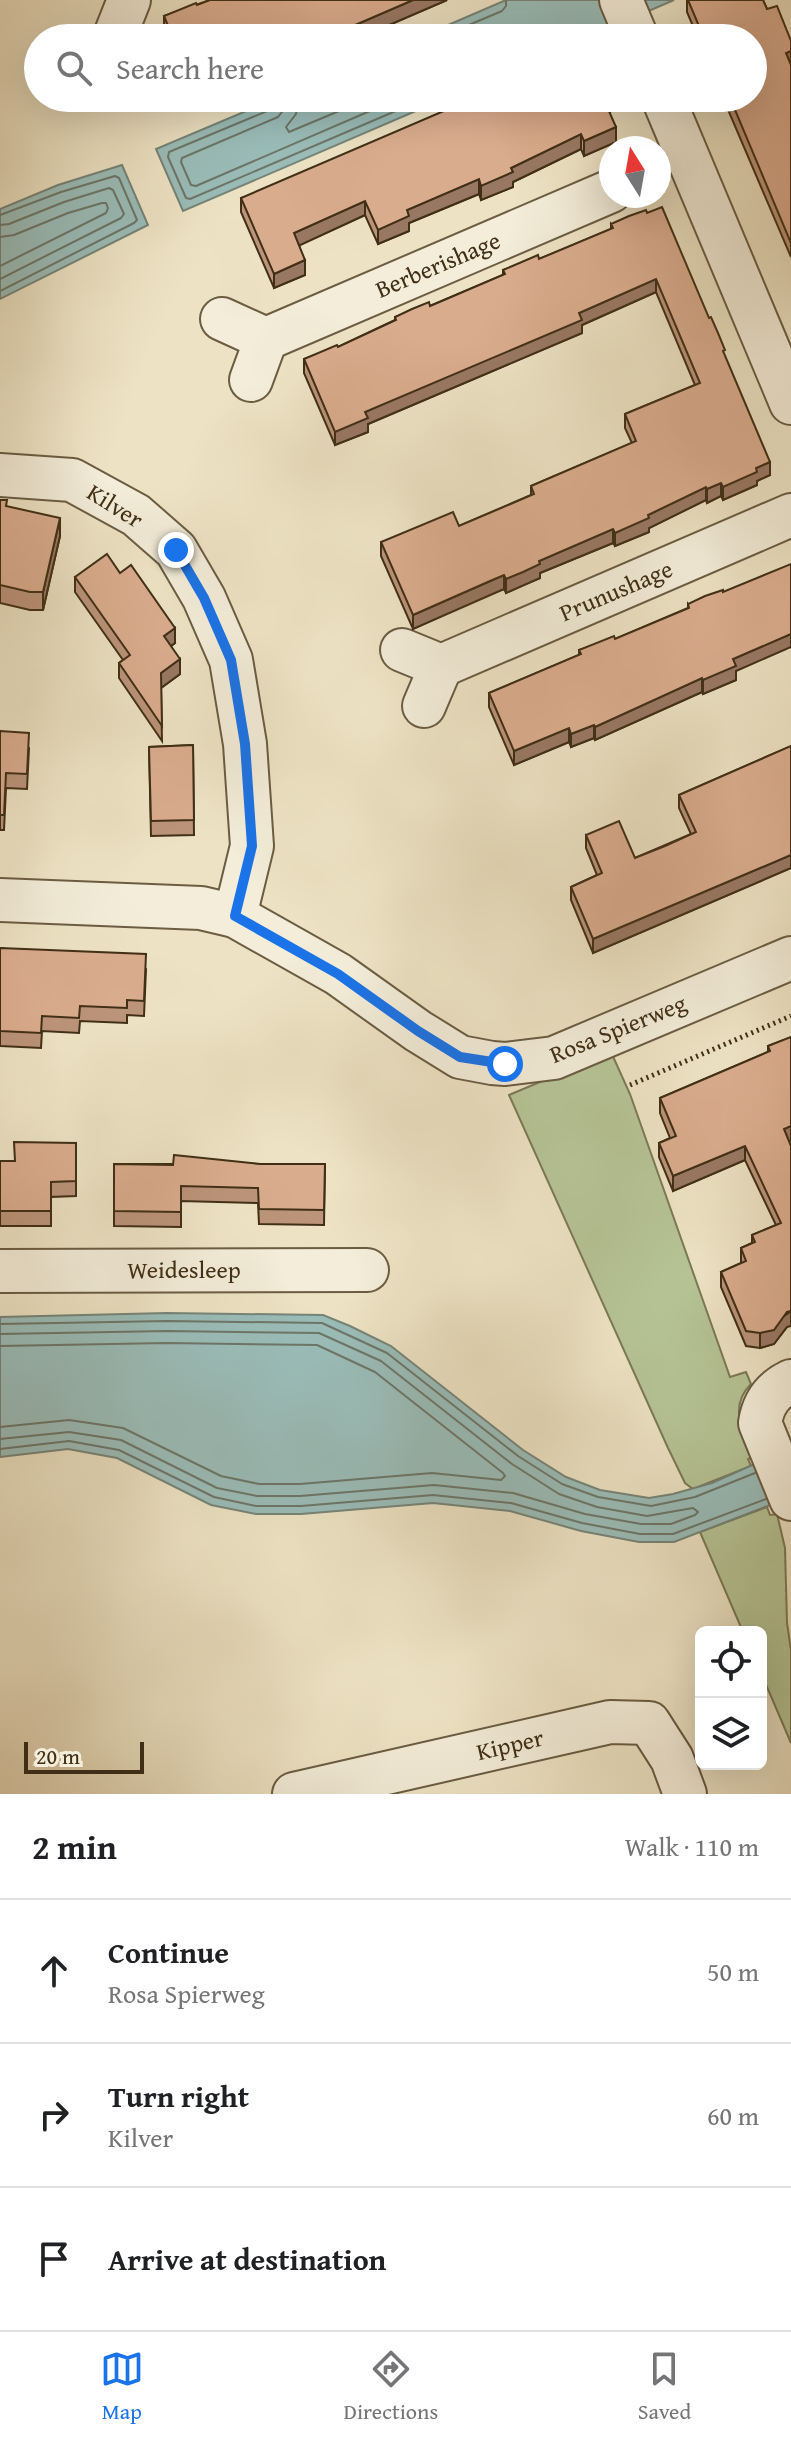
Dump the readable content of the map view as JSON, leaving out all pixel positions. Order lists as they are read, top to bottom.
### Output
{
  "streets": {
    "street": [
      "Berberishage",
      "Kilver",
      "Prunushage",
      "Rosa Spierweg",
      "Weidesleep",
      "Kipper"
    ]
  },
  "crossings": [
    ["Kilver", "Rosa Spierweg"]
  ],
  "scale_bar": "20 m",
  "north": "top",
  "page": {
    "search": "Search here",
    "scale": "20 m",
    "heading": ["2 min", "Walk · 110 m"],
    "list": [
      ["Continue", "Rosa Spierweg", "50 m"],
      ["Turn right", "Kilver", "60 m"],
      "Arrive at destination"
    ],
    "nav": ["Map", "Directions", "Saved"]
  }
}
